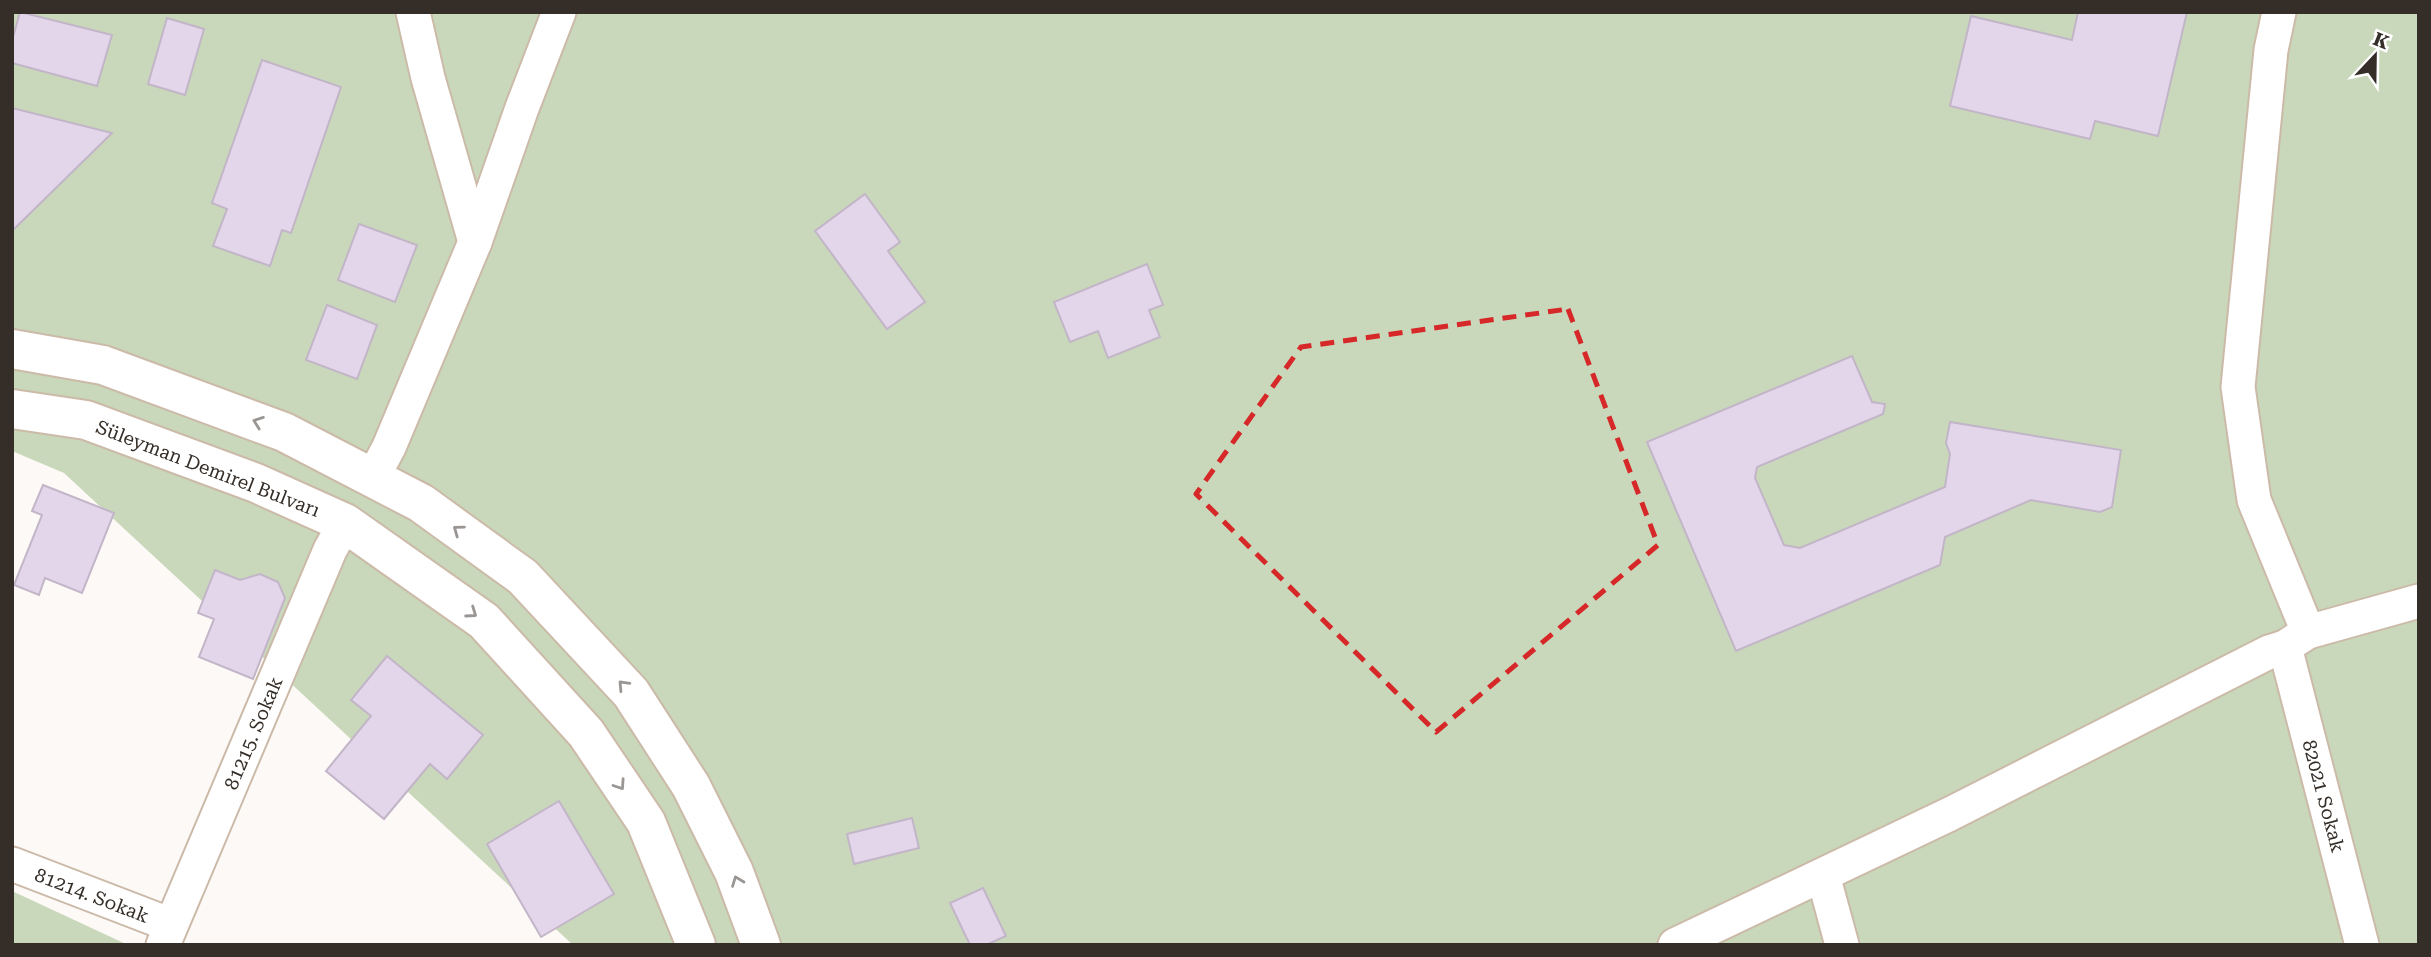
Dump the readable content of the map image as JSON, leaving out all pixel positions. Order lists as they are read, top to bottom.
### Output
{
  "streets": {
    "main road": ["Süleyman Demirel Bulvarı"],
    "street": ["81215. Sokak", "82021 Sokak", "81214. Sokak"]
  },
  "crossings": [
    ["Süleyman Demirel Bulvarı", "81215. Sokak"],
    ["81215. Sokak", "81214. Sokak"]
  ],
  "north": "top"
}
